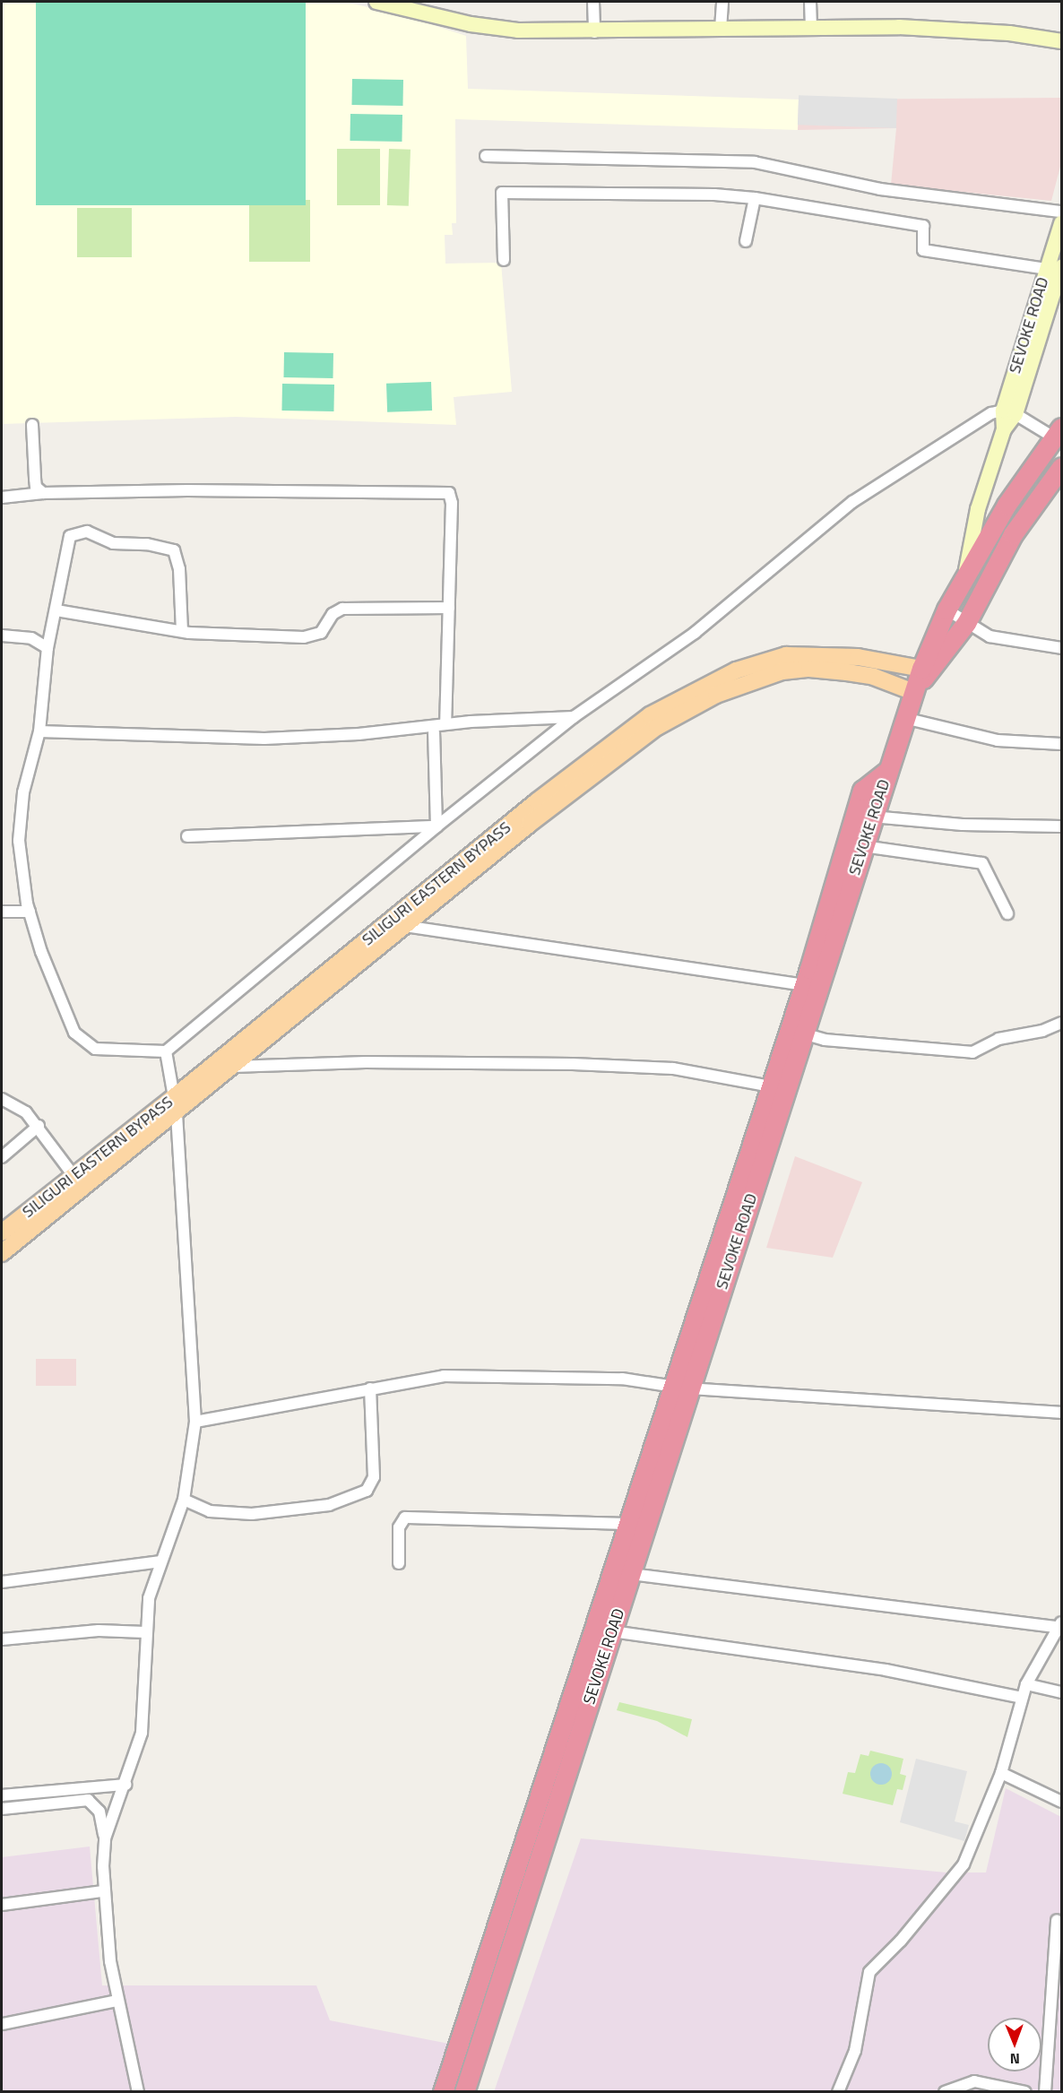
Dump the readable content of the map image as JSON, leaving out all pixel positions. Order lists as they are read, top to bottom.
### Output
{
  "streets": {
    "highway": ["SEVOKE ROAD"],
    "main road": ["SILIGURI EASTERN BYPASS"]
  },
  "north": "bottom"
}
